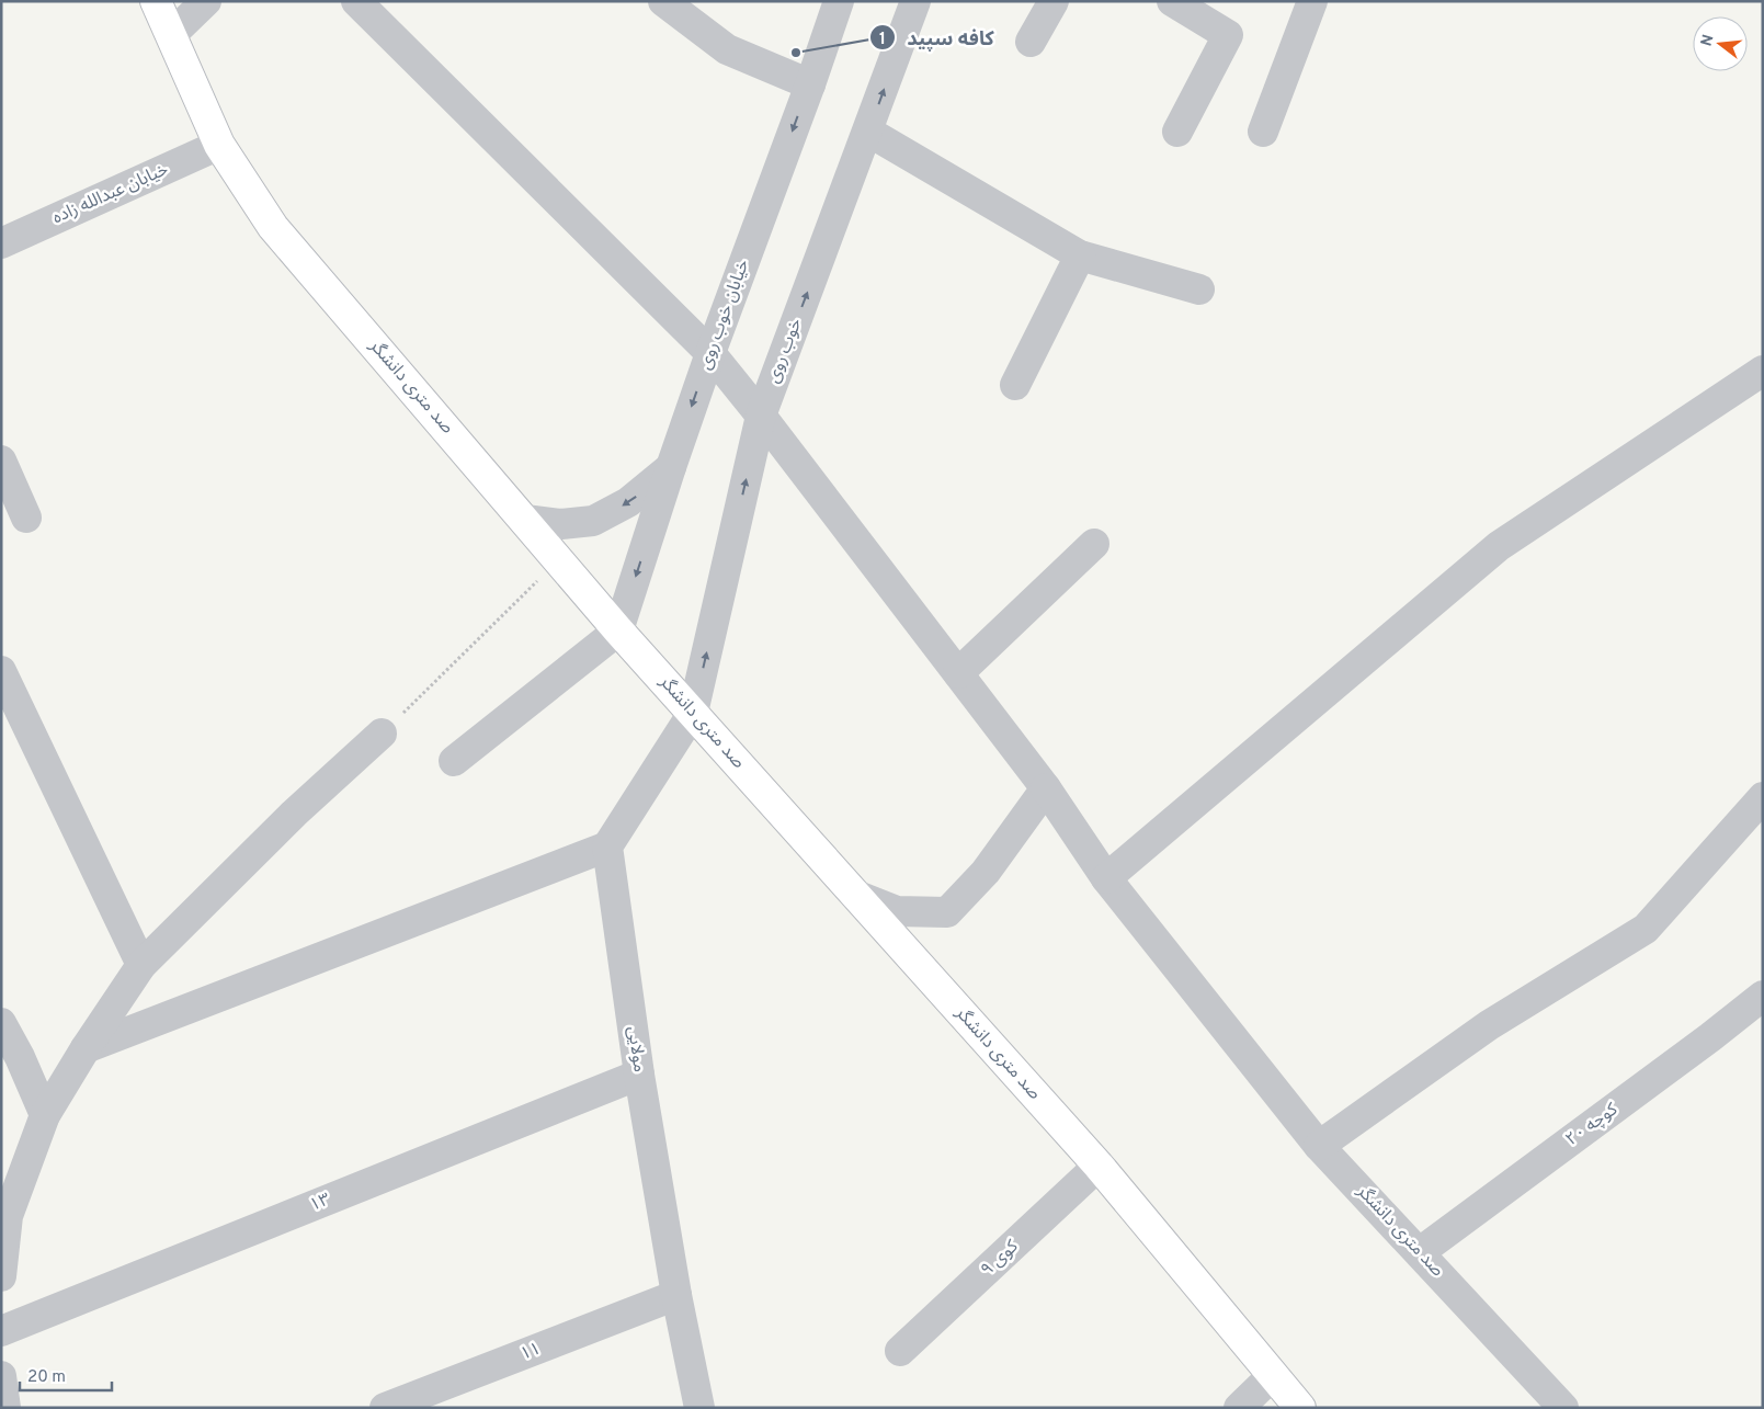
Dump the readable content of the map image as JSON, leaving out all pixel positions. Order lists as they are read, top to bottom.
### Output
{
  "streets": {
    "main road": ["صد متری دانشگر"],
    "street": [
      "خیابان عبدالله زاده",
      "خیابان خوب روی",
      "خوب روی",
      "مولایی",
      "کوچە ٢٠",
      "۱۳",
      "کوی ۹",
      "۱۱"
    ]
  },
  "crossings": [
    ["خیابان عبدالله زاده", "صد متری دانشگر"],
    ["خیابان خوب روی", "صد متری دانشگر"],
    ["خوب روی", "صد متری دانشگر"],
    ["صد متری دانشگر", "کوچە ٢٠"],
    ["صد متری دانشگر", "کوی ۹"],
    ["مولایی", "۱۳"],
    ["مولایی", "۱۱"]
  ],
  "one_way": ["خیابان خوب روی", "خوب روی"],
  "places": ["کافه سپید"],
  "scale_bar": "20 m",
  "north": "left"
}
